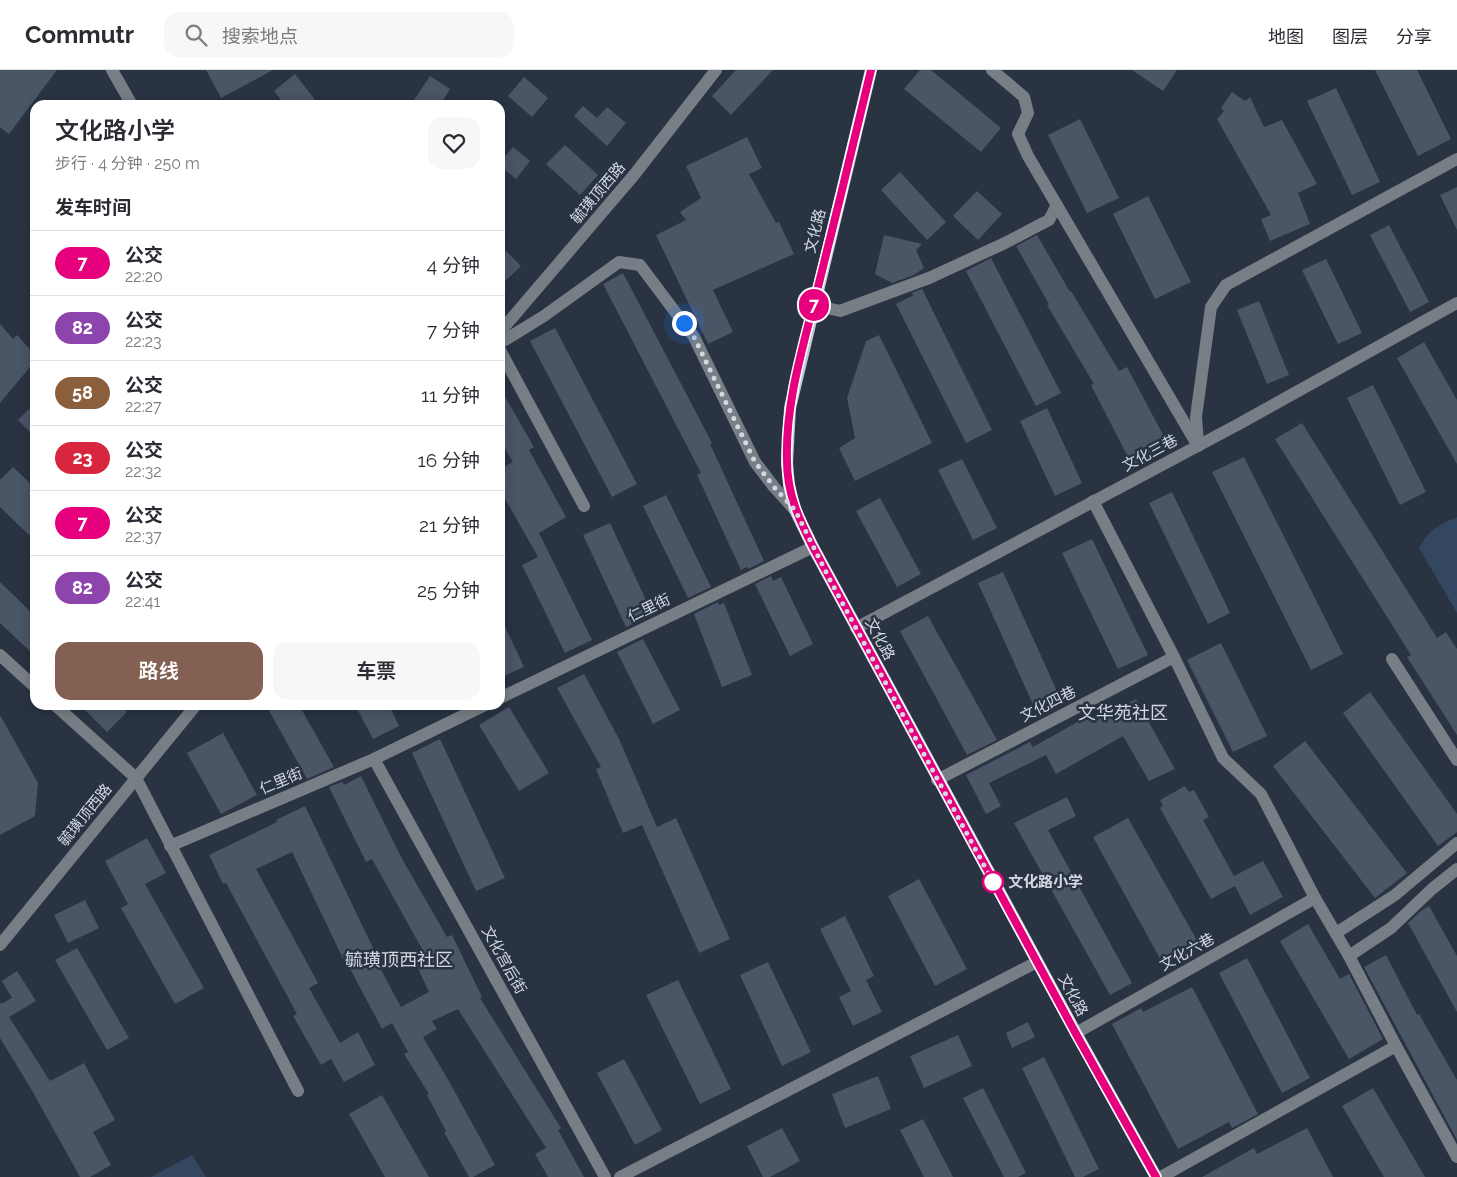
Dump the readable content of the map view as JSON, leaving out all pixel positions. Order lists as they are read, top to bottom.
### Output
{
  "streets": {
    "main road": ["文化路"],
    "street": [
      "毓璜顶西路",
      "文化三巷",
      "仁里街",
      "文化四巷",
      "文化六巷",
      "文化宫后街"
    ]
  },
  "crossings": [
    ["文化路", "文化三巷"],
    ["文化路", "仁里街"],
    ["文化路", "文化四巷"],
    ["文化路", "文化六巷"],
    ["仁里街", "文化宫后街"]
  ],
  "districts": ["文华苑社区", "毓璜顶西社区"],
  "places": ["文化路小学"],
  "lines": ["bus line 7"],
  "page": {
    "header": "Commutr",
    "search": "搜索地点",
    "nav": ["地图", "图层", "分享"],
    "on_map": "7",
    "heading": [
      ["文化路小学", "步行 · 4 分钟 · 250 m"],
      "发车时间"
    ],
    "list": [
      {
        "mark": "7",
        "name": "公交",
        "note": "22:20",
        "value": "4 分钟"
      },
      {
        "mark": "82",
        "name": "公交",
        "note": "22:23",
        "value": "7 分钟"
      },
      {
        "mark": "58",
        "name": "公交",
        "note": "22:27",
        "value": "11 分钟"
      },
      {
        "mark": "23",
        "name": "公交",
        "note": "22:32",
        "value": "16 分钟"
      },
      {
        "mark": "7",
        "name": "公交",
        "note": "22:37",
        "value": "21 分钟"
      },
      {
        "mark": "82",
        "name": "公交",
        "note": "22:41",
        "value": "25 分钟"
      }
    ],
    "buttons": ["路线", "车票"]
  }
}
